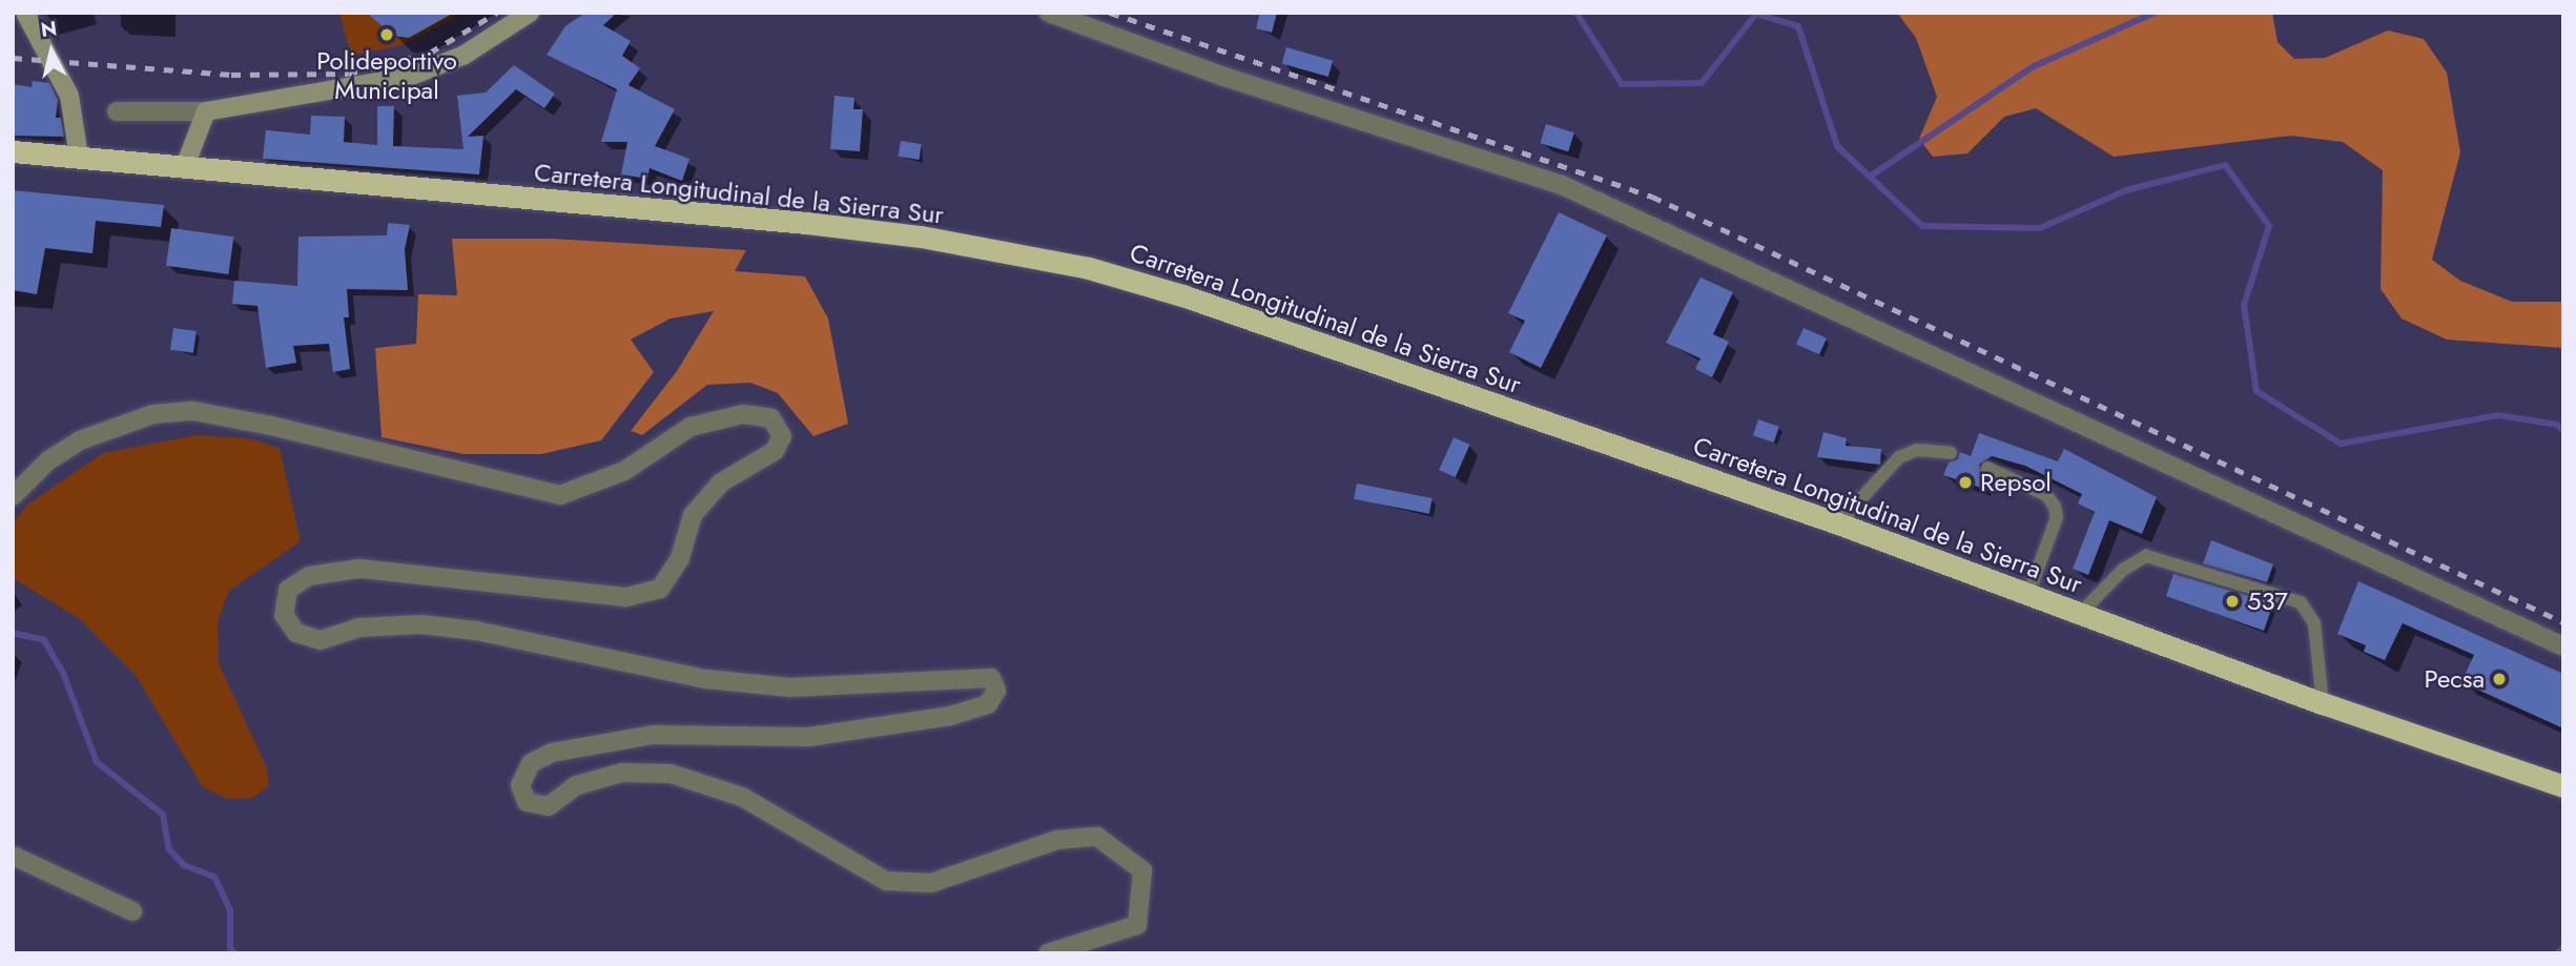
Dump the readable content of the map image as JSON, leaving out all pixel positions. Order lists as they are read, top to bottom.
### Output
{
  "streets": {
    "highway": ["Carretera Longitudinal de la Sierra Sur"]
  },
  "places": [
    "Polideportivo Municipal",
    "Repsol",
    "537",
    "Pecsa"
  ],
  "north": "top"
}
